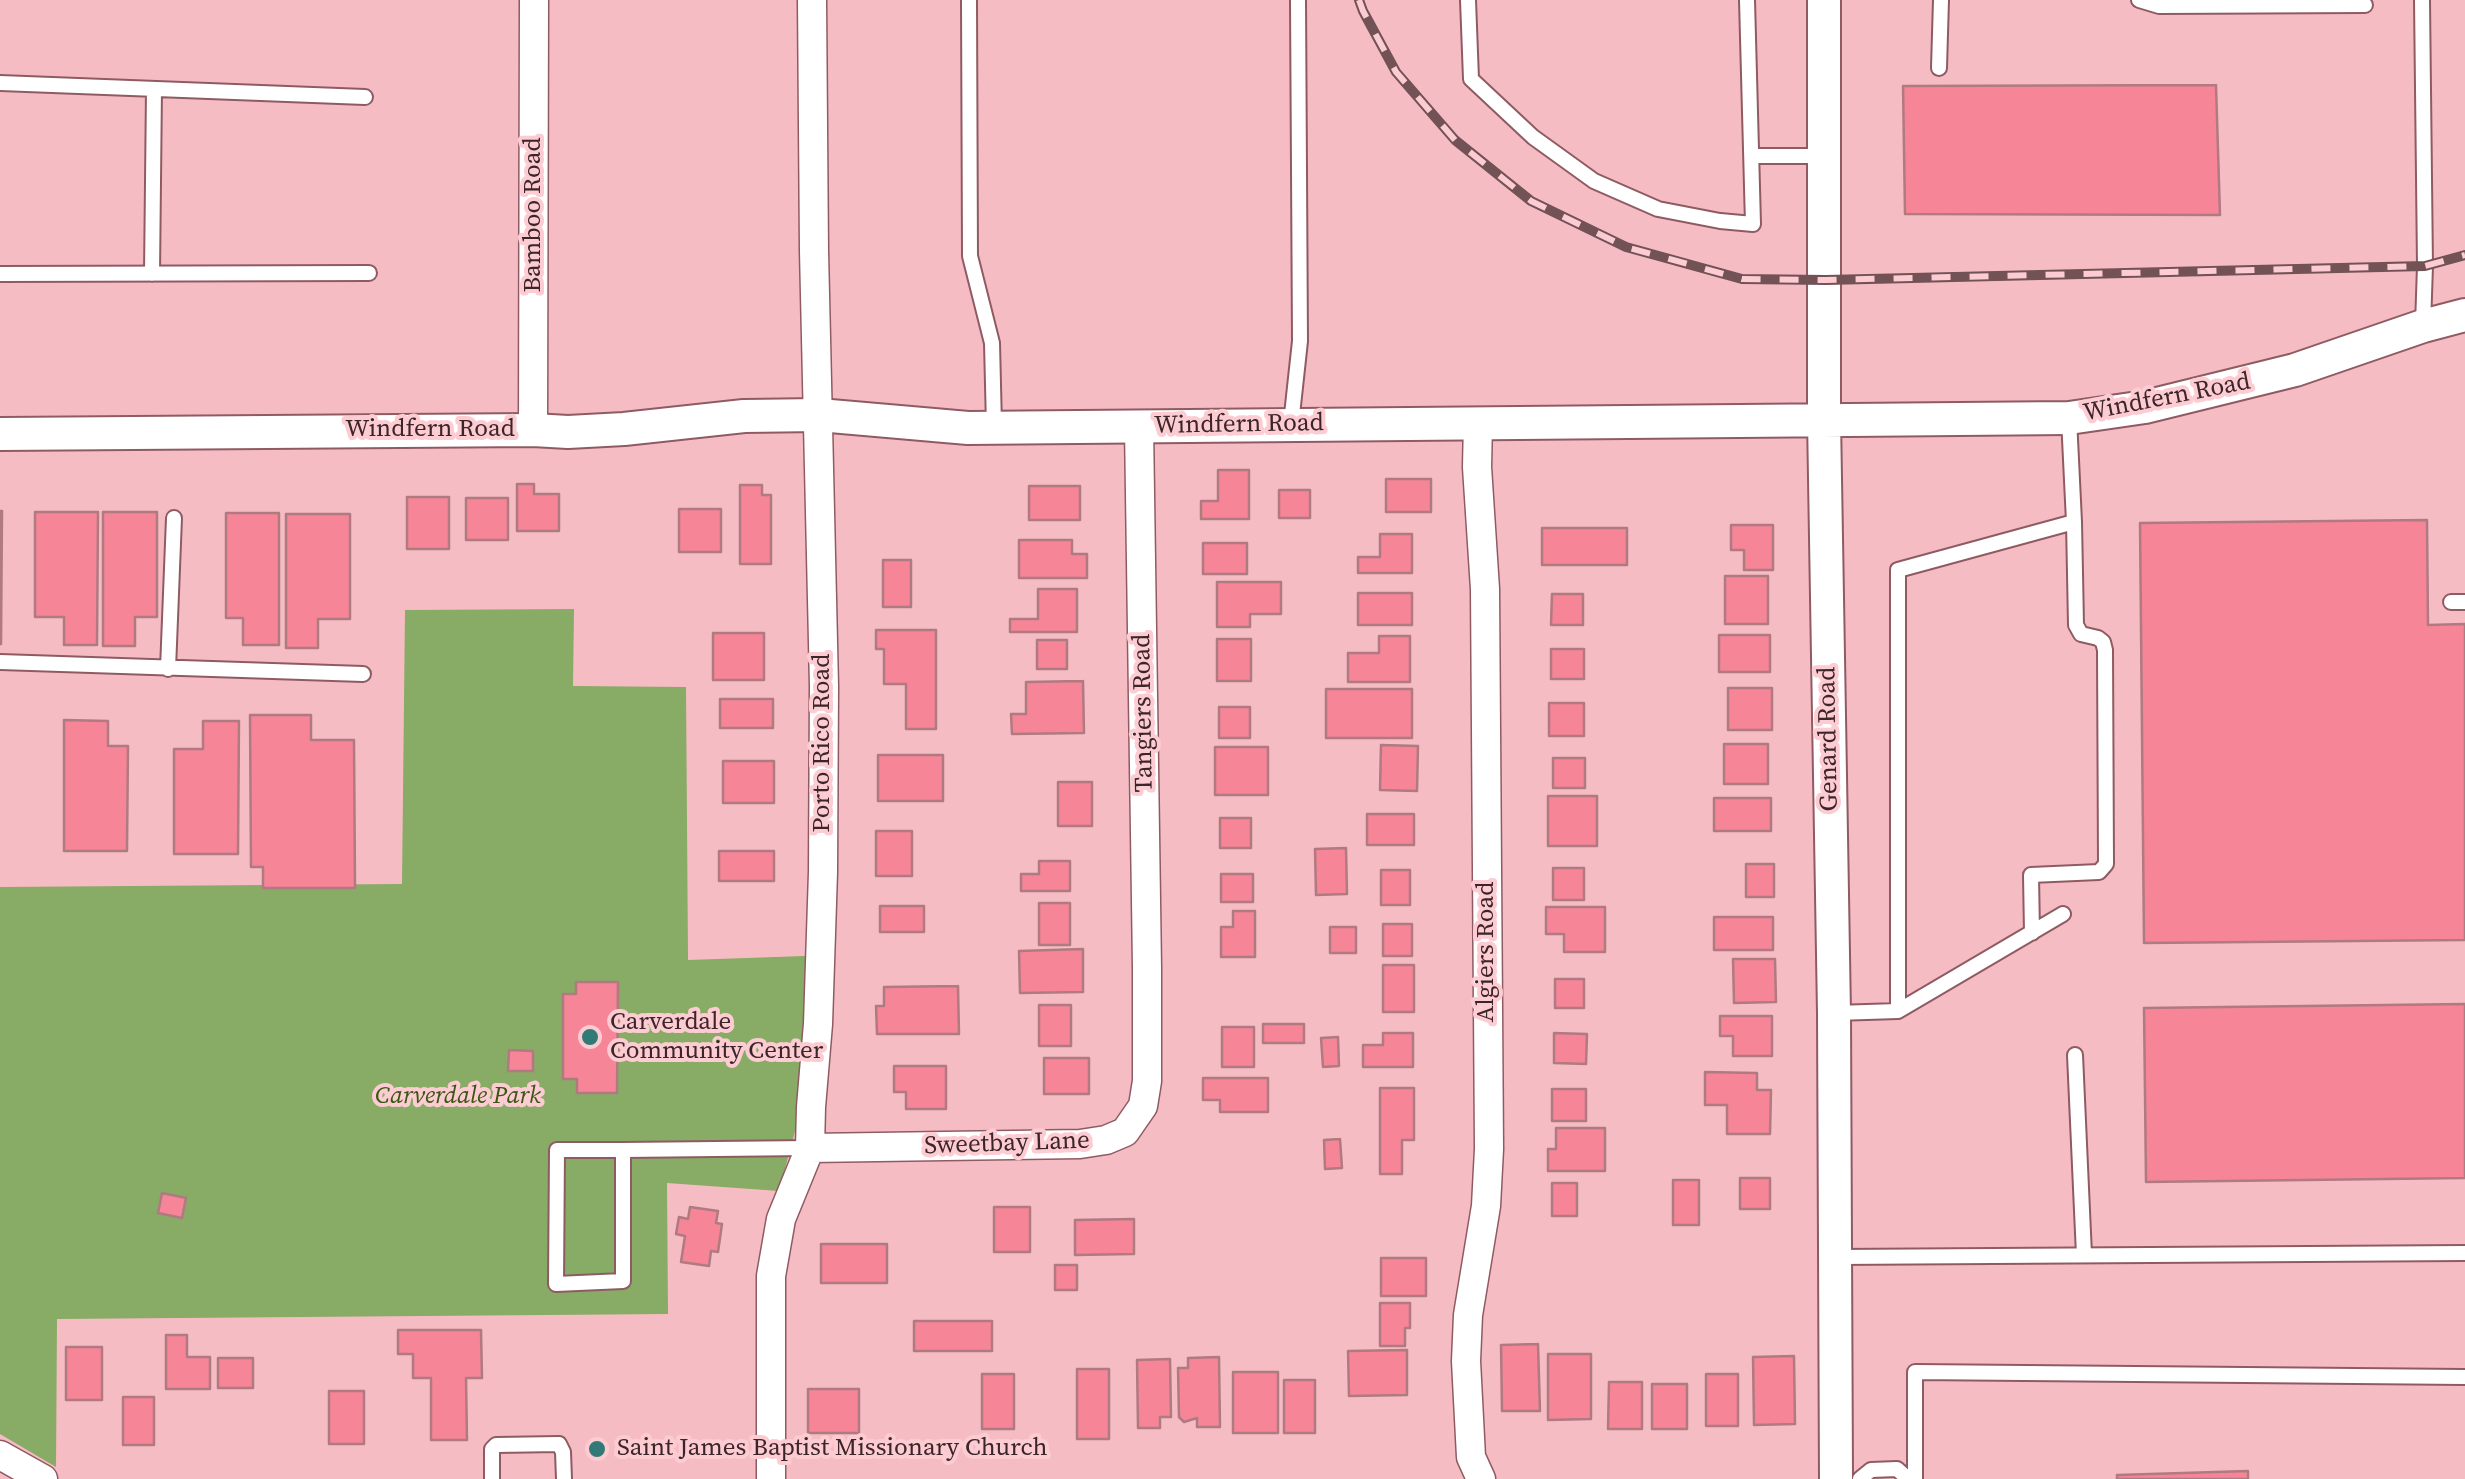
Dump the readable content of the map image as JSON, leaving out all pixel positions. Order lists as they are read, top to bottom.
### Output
{
  "streets": {
    "street": [
      "Bamboo Road",
      "Windfern Road",
      "Tangiers Road",
      "Genard Road",
      "Porto Rico Road",
      "Algiers Road",
      "Sweetbay Lane"
    ]
  },
  "crossings": [
    ["Bamboo Road", "Windfern Road"],
    ["Windfern Road", "Tangiers Road"],
    ["Windfern Road", "Genard Road"],
    ["Windfern Road", "Porto Rico Road"],
    ["Windfern Road", "Algiers Road"],
    ["Tangiers Road", "Sweetbay Lane"],
    ["Porto Rico Road", "Sweetbay Lane"]
  ],
  "parks": ["Carverdale Park"],
  "places": ["Carverdale Community Center", "Saint James Baptist Missionary Church"]
}
